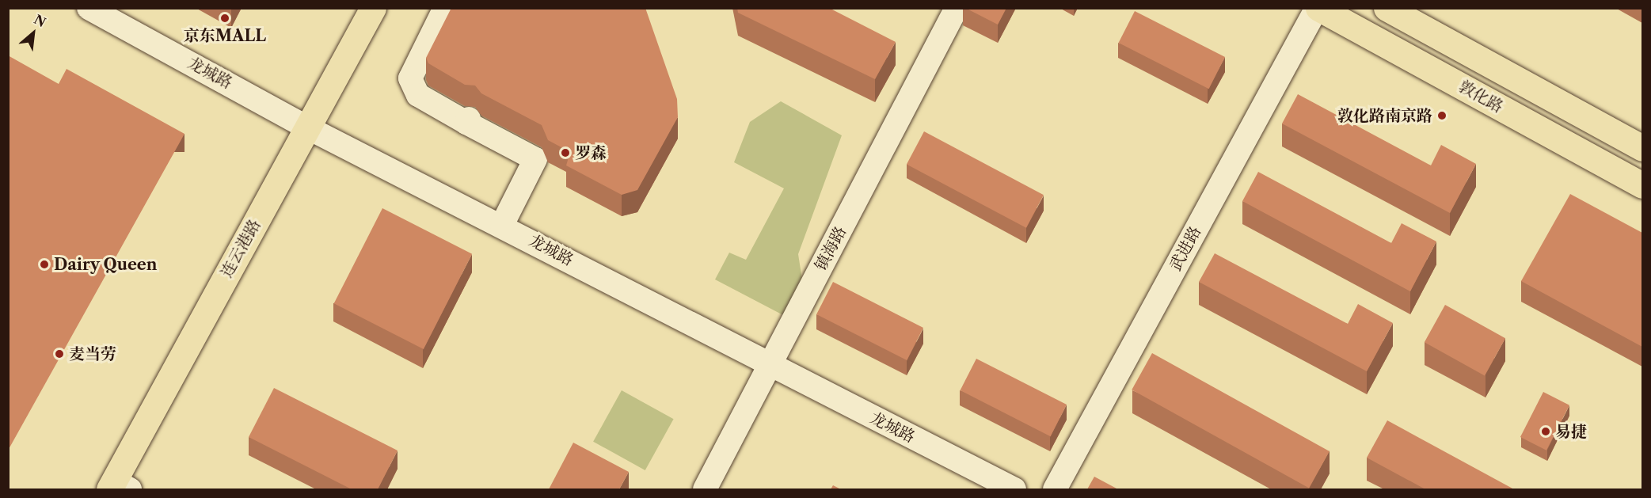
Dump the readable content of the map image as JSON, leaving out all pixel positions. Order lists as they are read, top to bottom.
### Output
{
  "streets": {
    "main road": ["敦化路", "连云港路"],
    "street": ["龙城路", "镇海路", "武进路"]
  },
  "crossings": [
    ["龙城路", "连云港路"],
    ["龙城路", "镇海路"],
    ["敦化路", "武进路"]
  ],
  "places": [
    "京东MALL",
    "敦化路南京路",
    "罗森",
    "Dairy Queen",
    "麦当劳",
    "易捷"
  ],
  "north": "top right"
}
